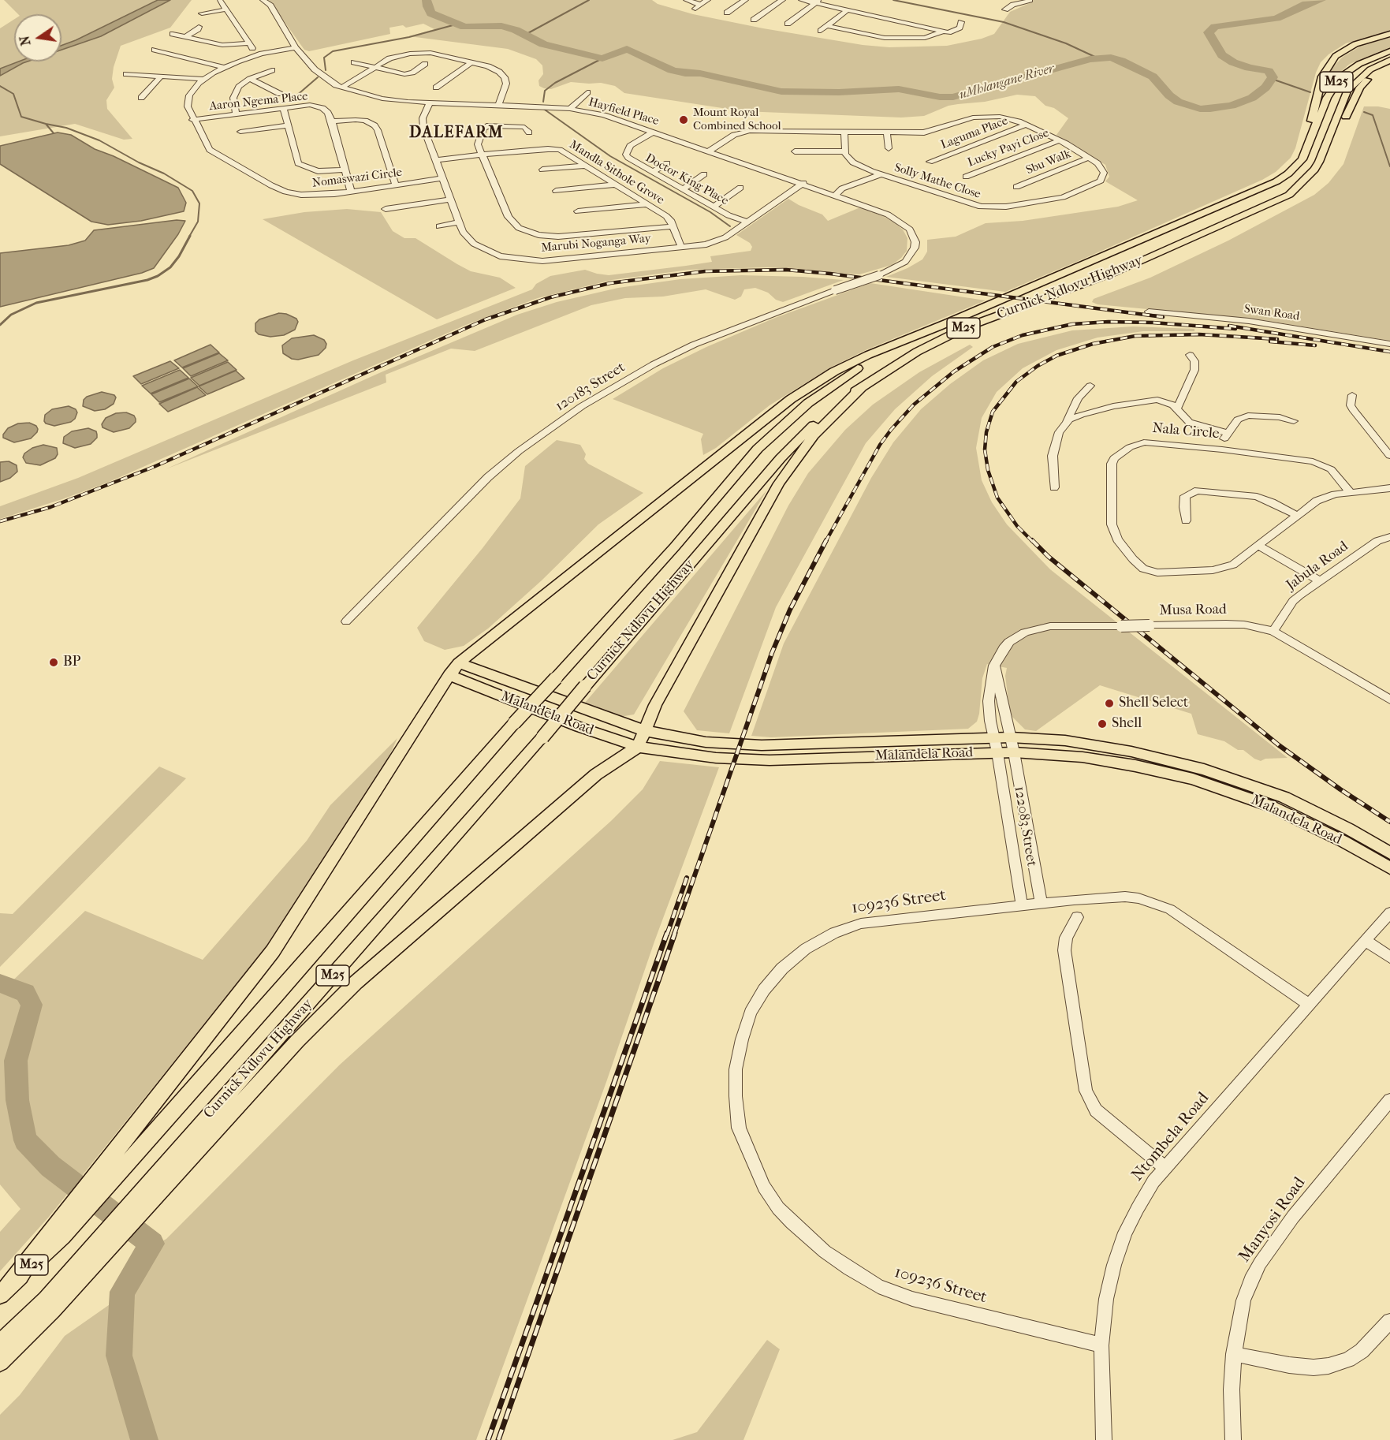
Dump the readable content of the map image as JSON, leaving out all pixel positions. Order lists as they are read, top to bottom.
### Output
{
  "streets": {
    "main road": ["M25", "Curnick Ndlovu Highway", "Malandela Road"],
    "street": [
      "Aaron Ngema Place",
      "Hayfield Place",
      "Laguma Place",
      "Lucky Payi Close",
      "Sbu Walk",
      "Mandla Sithole Grove",
      "Nomaswazi Circle",
      "Doctor King Place",
      "Solly Mathe Close",
      "Marubi Noganga Way",
      "Swan Road",
      "120183 Street",
      "Nala Circle",
      "Jabula Road",
      "Musa Road",
      "122083 Street",
      "109236 Street",
      "Ntombela Road",
      "Manyosi Road"
    ]
  },
  "crossings": [
    ["Aaron Ngema Place", "Nomaswazi Circle"],
    ["Hayfield Place", "Nomaswazi Circle"],
    ["Hayfield Place", "Doctor King Place"],
    ["Hayfield Place", "Solly Mathe Close"],
    ["Hayfield Place", "Marubi Noganga Way"],
    ["Hayfield Place", "120183 Street"],
    ["Laguma Place", "Solly Mathe Close"],
    ["Lucky Payi Close", "Solly Mathe Close"],
    ["Sbu Walk", "Solly Mathe Close"],
    ["Mandla Sithole Grove", "Marubi Noganga Way"],
    ["Nomaswazi Circle", "Marubi Noganga Way"],
    ["Doctor King Place", "Marubi Noganga Way"],
    ["Jabula Road", "Musa Road"],
    ["Musa Road", "Malandela Road"],
    ["Musa Road", "122083 Street"],
    ["Malandela Road", "122083 Street"],
    ["122083 Street", "109236 Street"],
    ["109236 Street", "Ntombela Road"]
  ],
  "districts": ["DALEFARM"],
  "water": ["uMhlangane River"],
  "places": [
    "Mount Royal Combined School",
    "BP",
    "Shell Select",
    "Shell"
  ],
  "north": "left"
}
